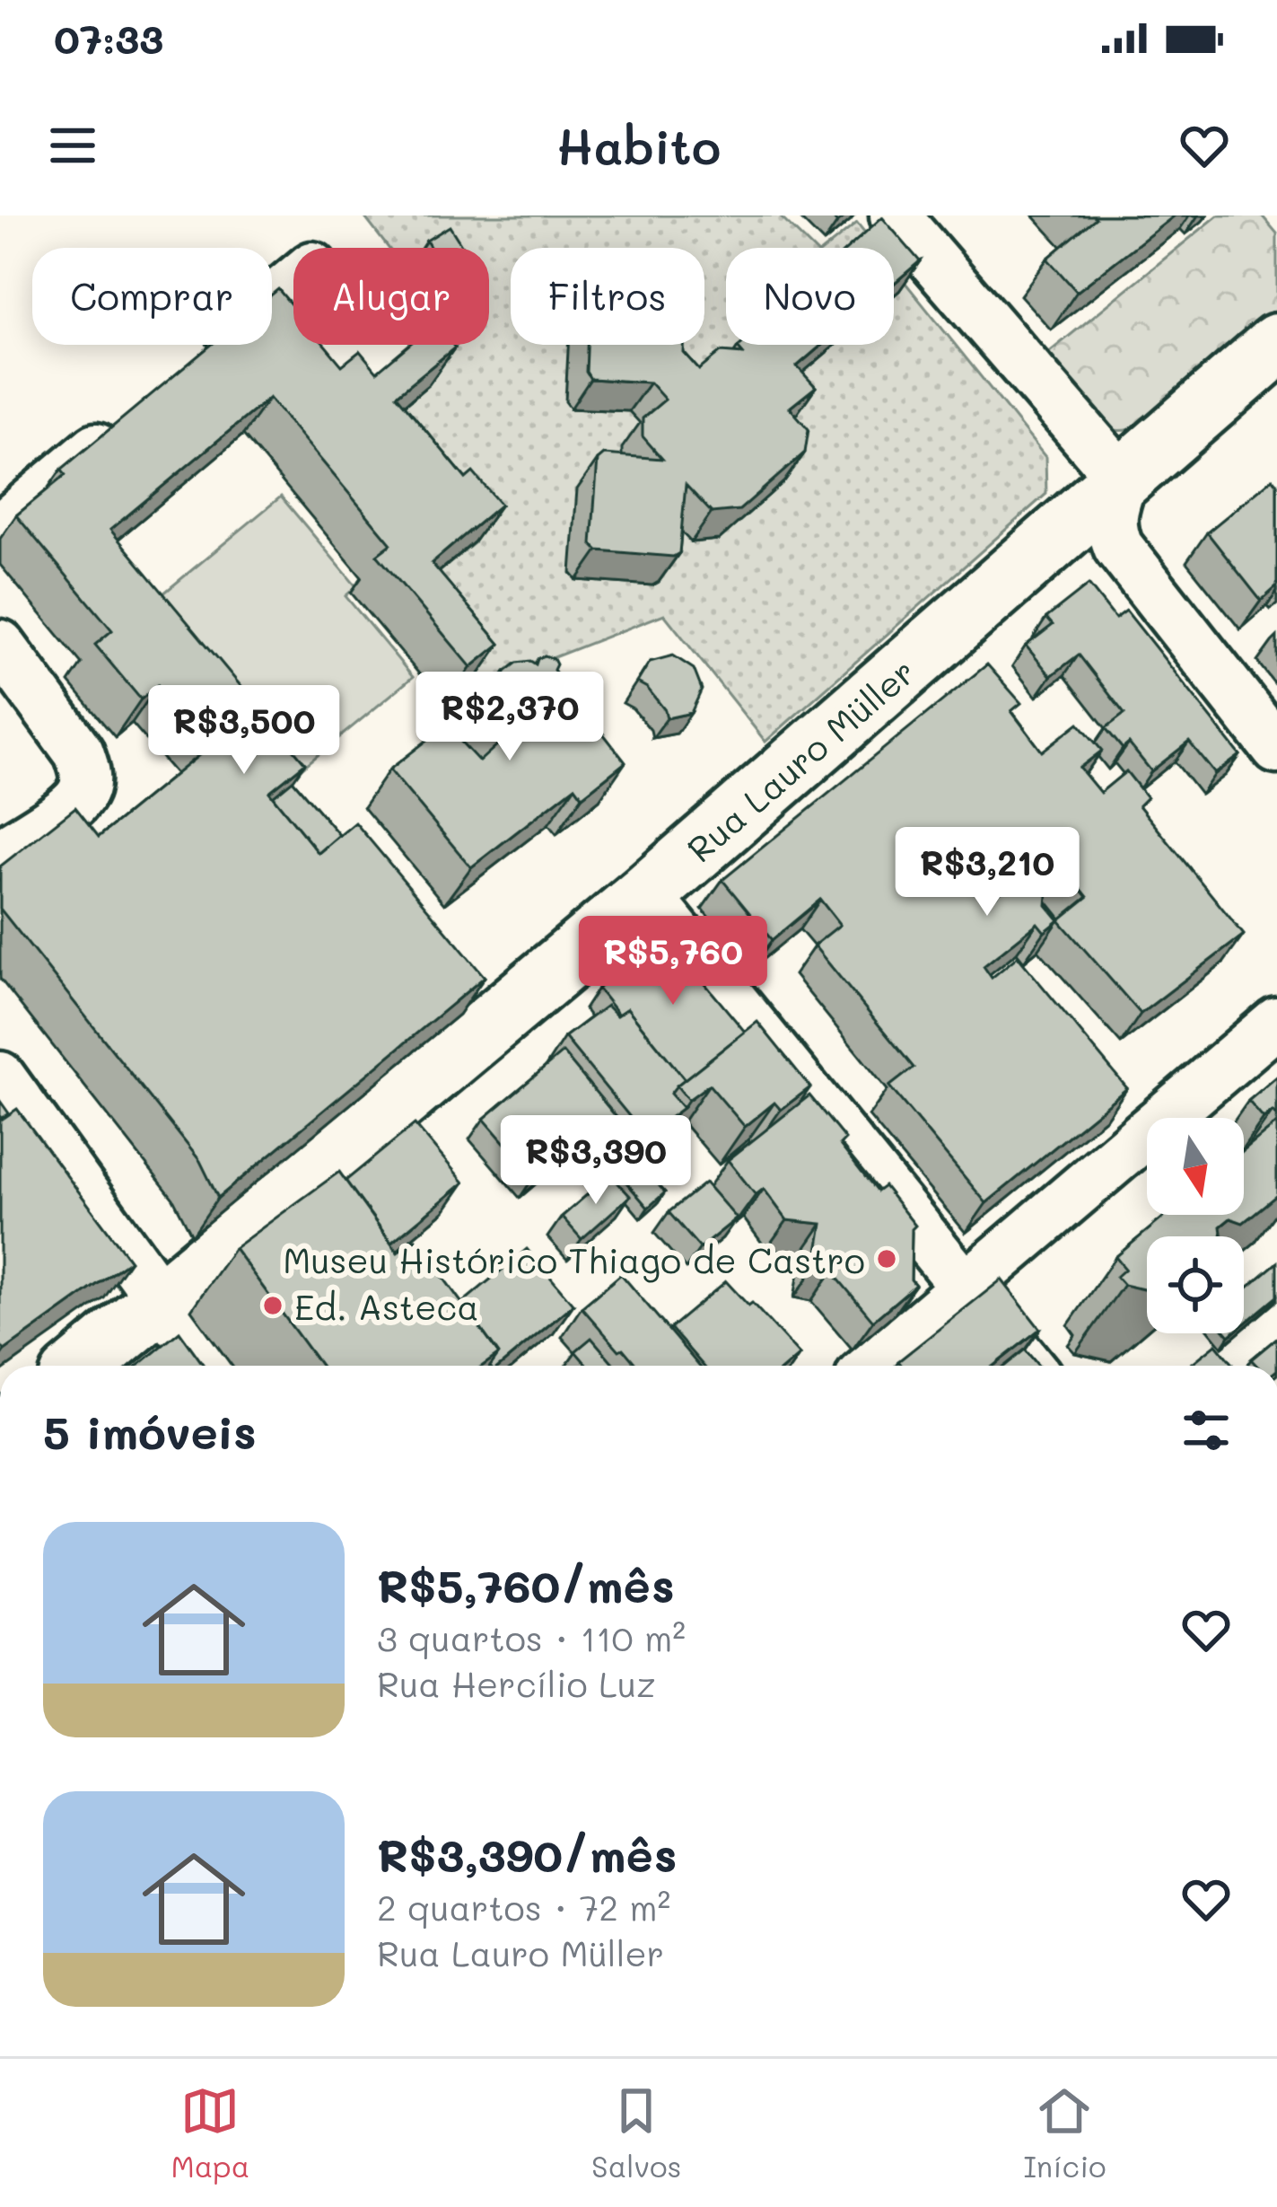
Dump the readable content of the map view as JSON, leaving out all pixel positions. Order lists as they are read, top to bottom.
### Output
{
  "streets": {
    "main road": ["Rua Lauro Müller"]
  },
  "places": ["Museu Histórico Thiago de Castro", "Ed. Asteca"],
  "north": "bottom",
  "page": {
    "status": "07:33",
    "header": "Habito",
    "chip": [
      "Comprar",
      "Alugar",
      "Filtros",
      "Novo"
    ],
    "price": [
      "R$2,370",
      "R$3,500",
      "R$3,210",
      "R$5,760",
      "R$3,390"
    ],
    "heading": "5 imóveis",
    "list": [
      {
        "name": "R$5,760/mês",
        "note": "3 quartos · 110 m² · Rua Hercílio Luz"
      },
      {
        "name": "R$3,390/mês",
        "note": "2 quartos · 72 m² · Rua Lauro Müller"
      }
    ],
    "tabs": ["Mapa", "Salvos", "Início"]
  }
}
